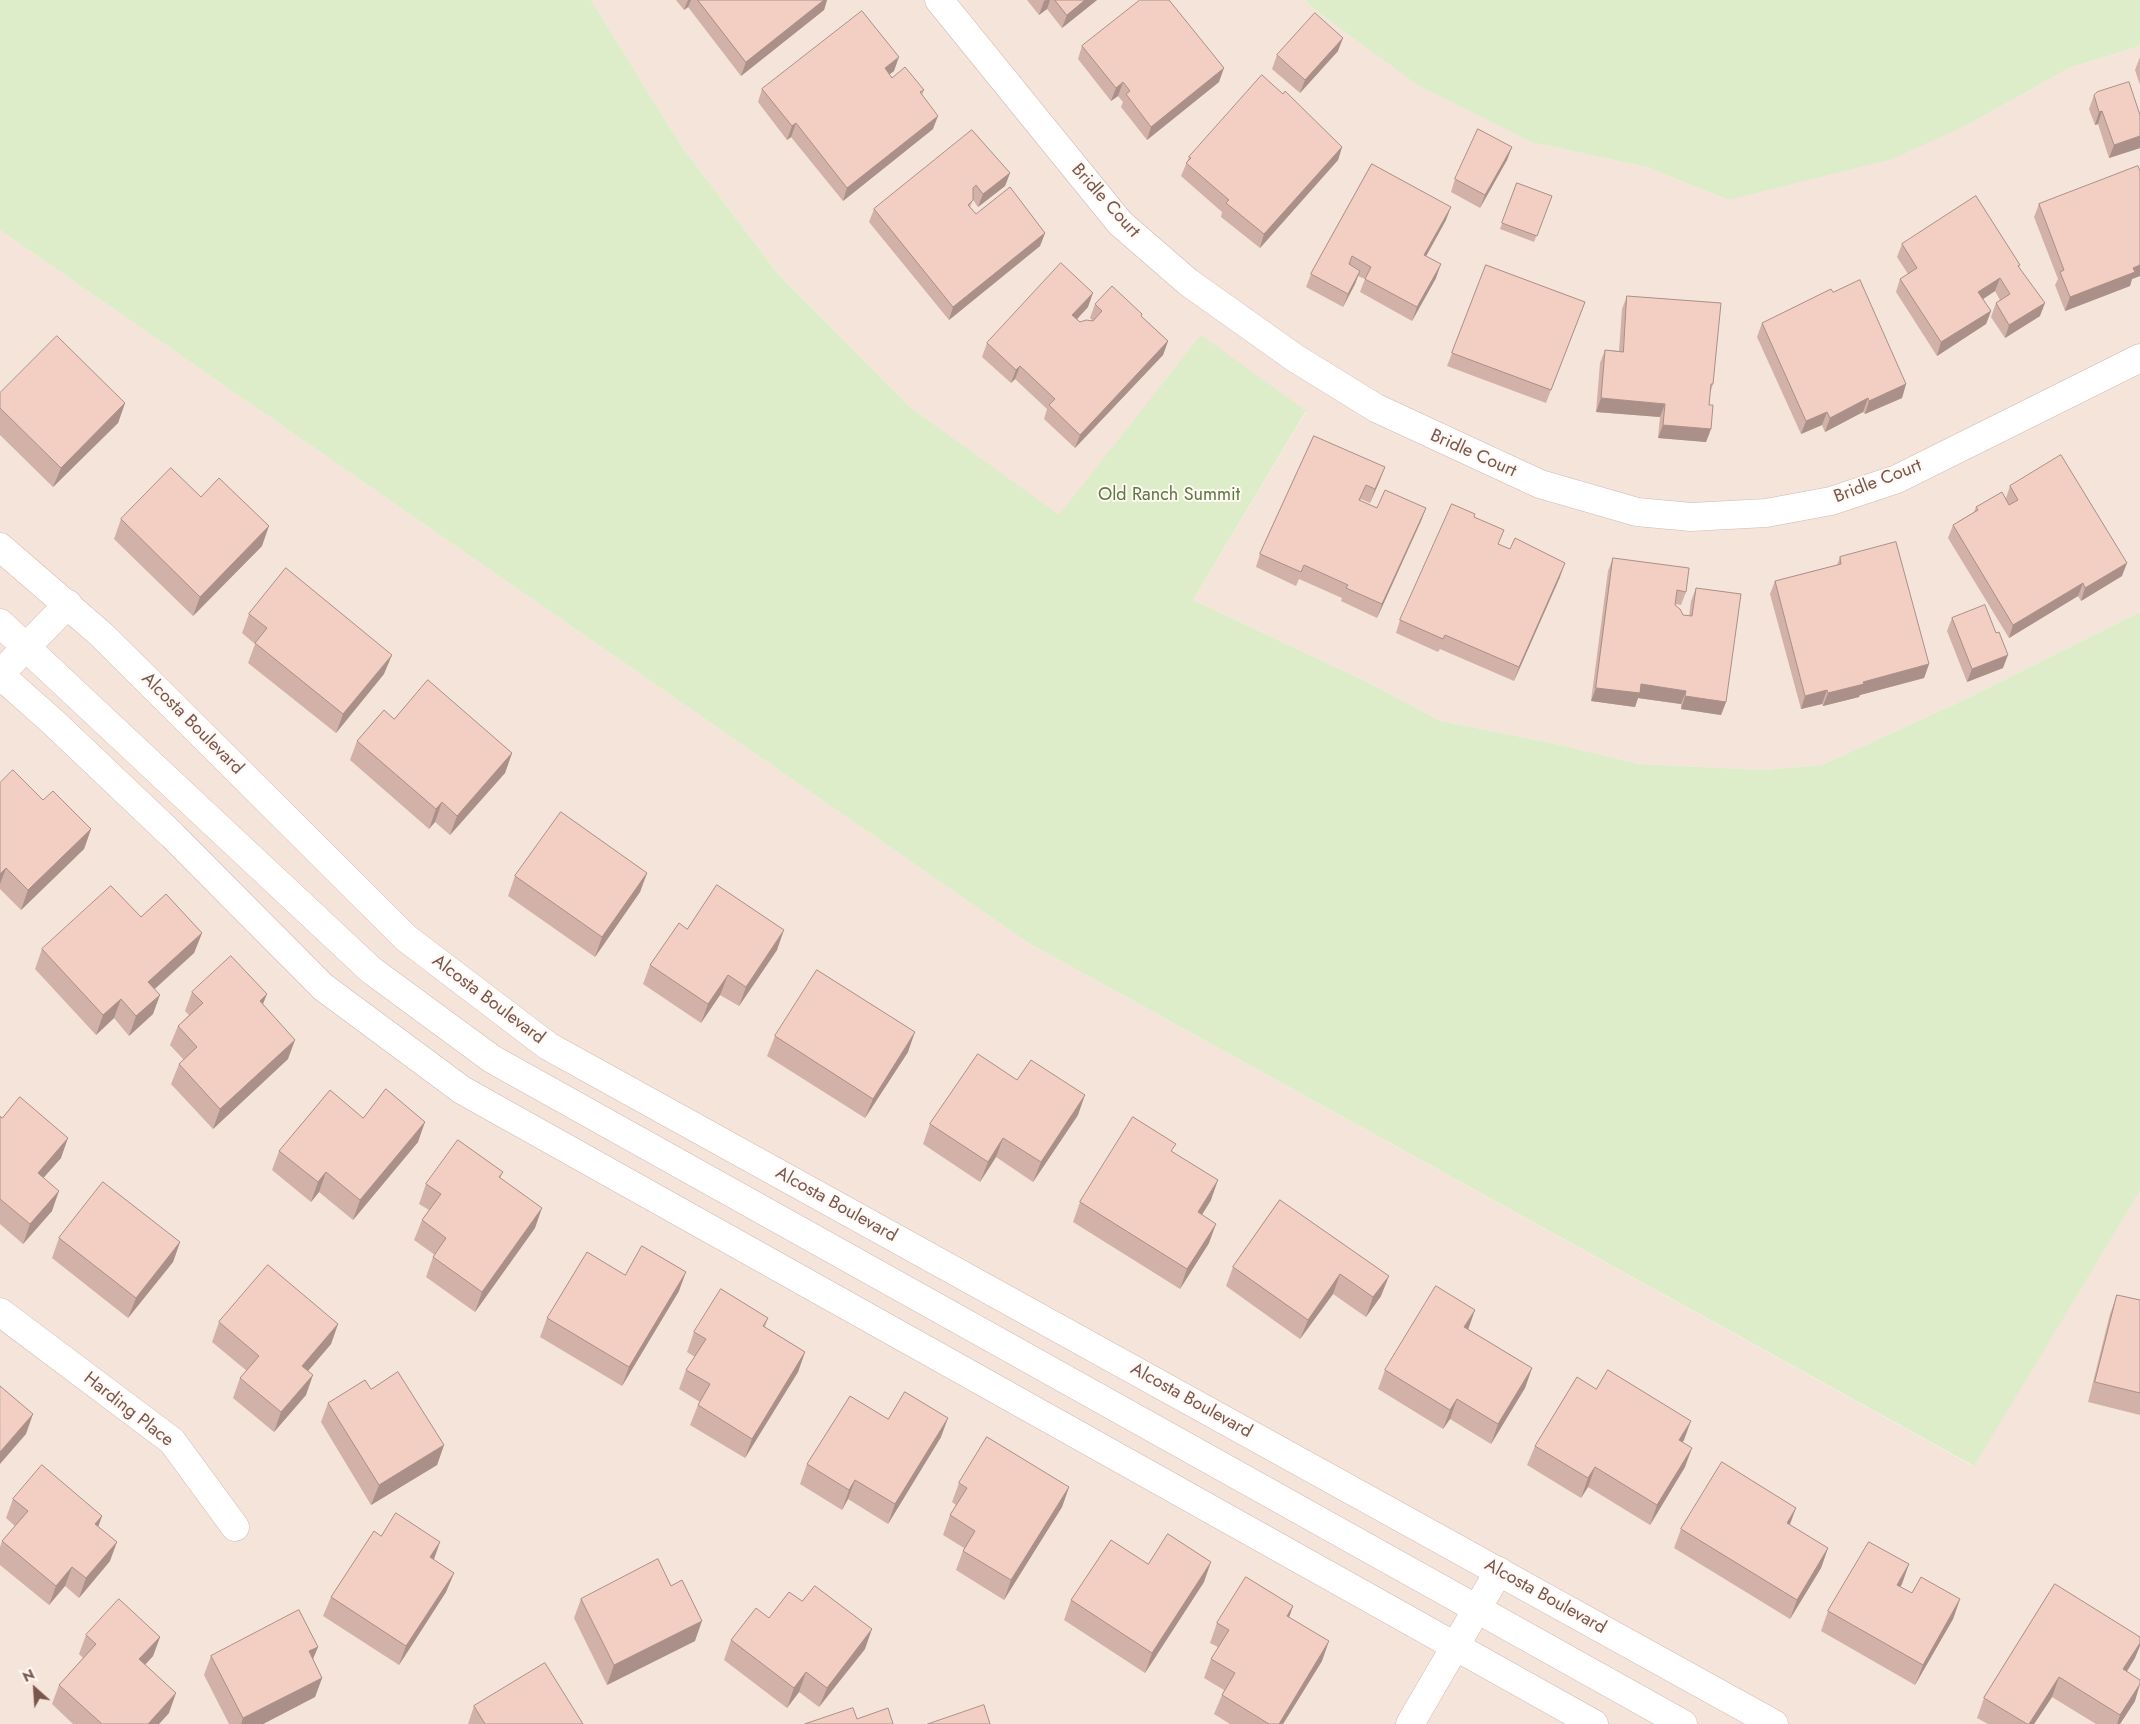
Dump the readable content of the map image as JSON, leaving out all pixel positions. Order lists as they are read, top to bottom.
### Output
{
  "streets": {
    "main road": ["Bridle Court", "Alcosta Boulevard", "Harding Place"]
  },
  "parks": ["Old Ranch Summit"],
  "north": "top left"
}
